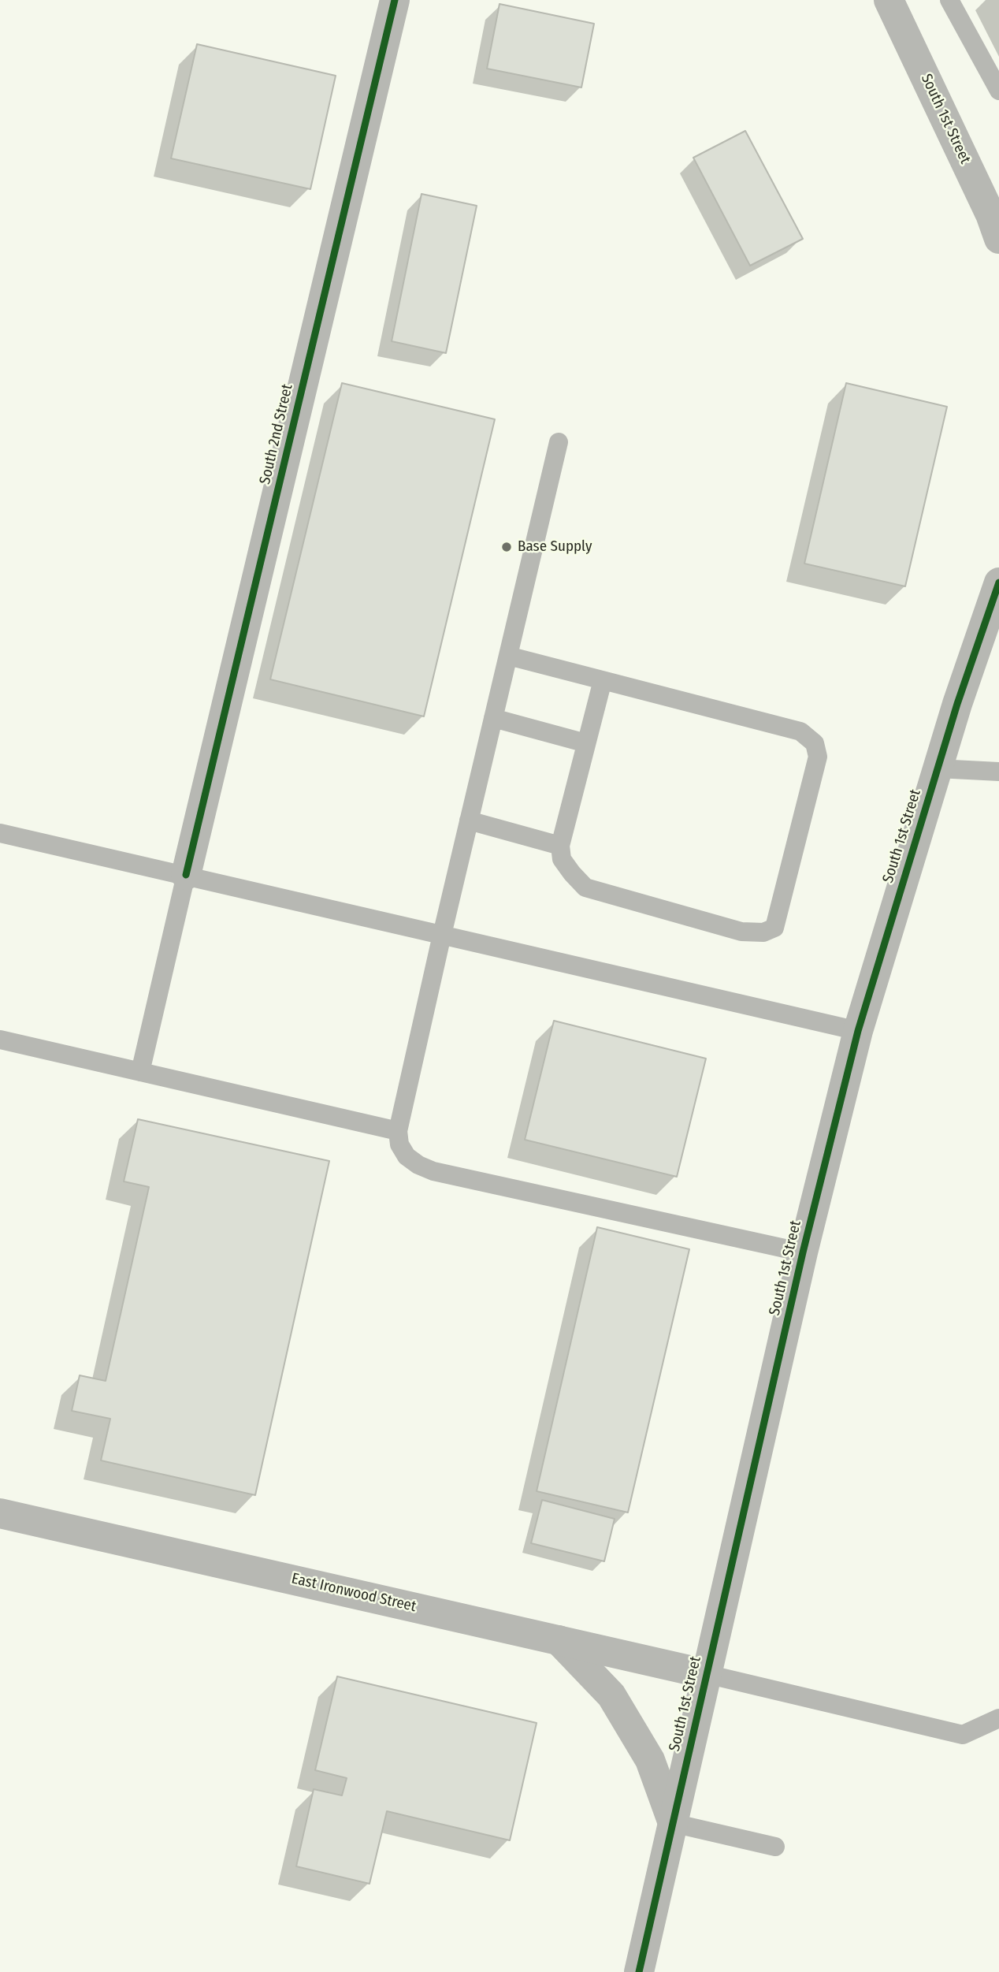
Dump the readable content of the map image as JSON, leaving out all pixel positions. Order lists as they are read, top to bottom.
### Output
{
  "streets": {
    "street": ["South 1st Street", "South 2nd Street", "East Ironwood Street"]
  },
  "crossings": [
    ["South 1st Street", "East Ironwood Street"]
  ],
  "places": ["Base Supply"]
}
